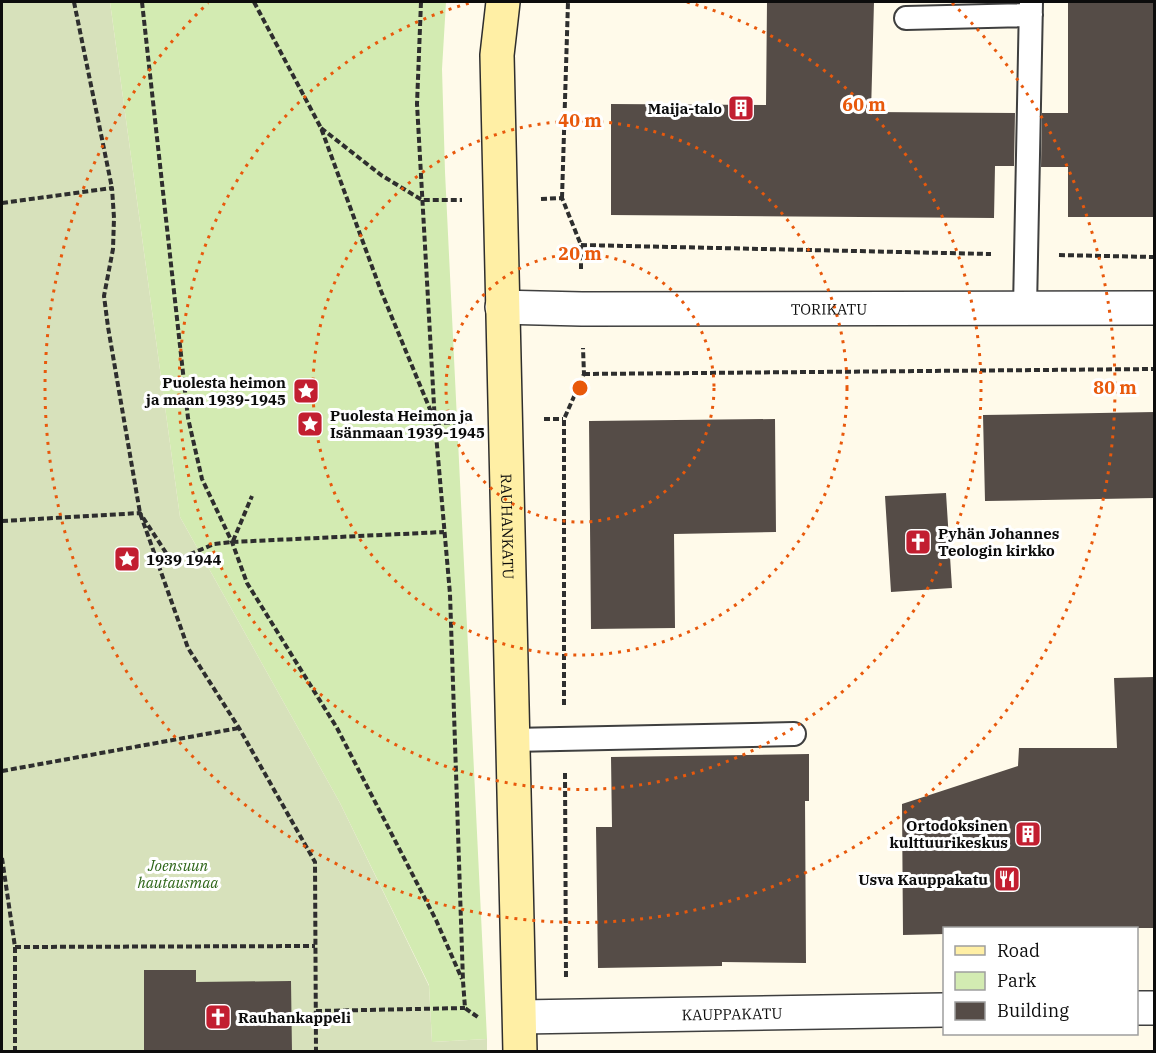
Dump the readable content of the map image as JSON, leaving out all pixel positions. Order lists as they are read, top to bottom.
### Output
{
  "streets": {
    "street": ["TORIKATU", "RAUHANKATU", "KAUPPAKATU"]
  },
  "crossings": [
    ["TORIKATU", "RAUHANKATU"],
    ["RAUHANKATU", "KAUPPAKATU"]
  ],
  "parks": ["Joensuun hautausmaa"],
  "places": {
    "building": ["Maija-talo", "Ortodoksinen kulttuurikeskus"],
    "place": ["Puolesta heimon ja maan 1939-1945", "Puolesta Heimon ja Isänmaan 1939-1945", "1939 1944"],
    "church": ["Pyhän Johannes Teologin kirkko", "Rauhankappeli"],
    "restaurant": ["Usva Kauppakatu"]
  },
  "legend": ["Road", "Park", "Building"],
  "rings": [
    "60 m",
    "40 m",
    "20 m",
    "80 m"
  ]
}
